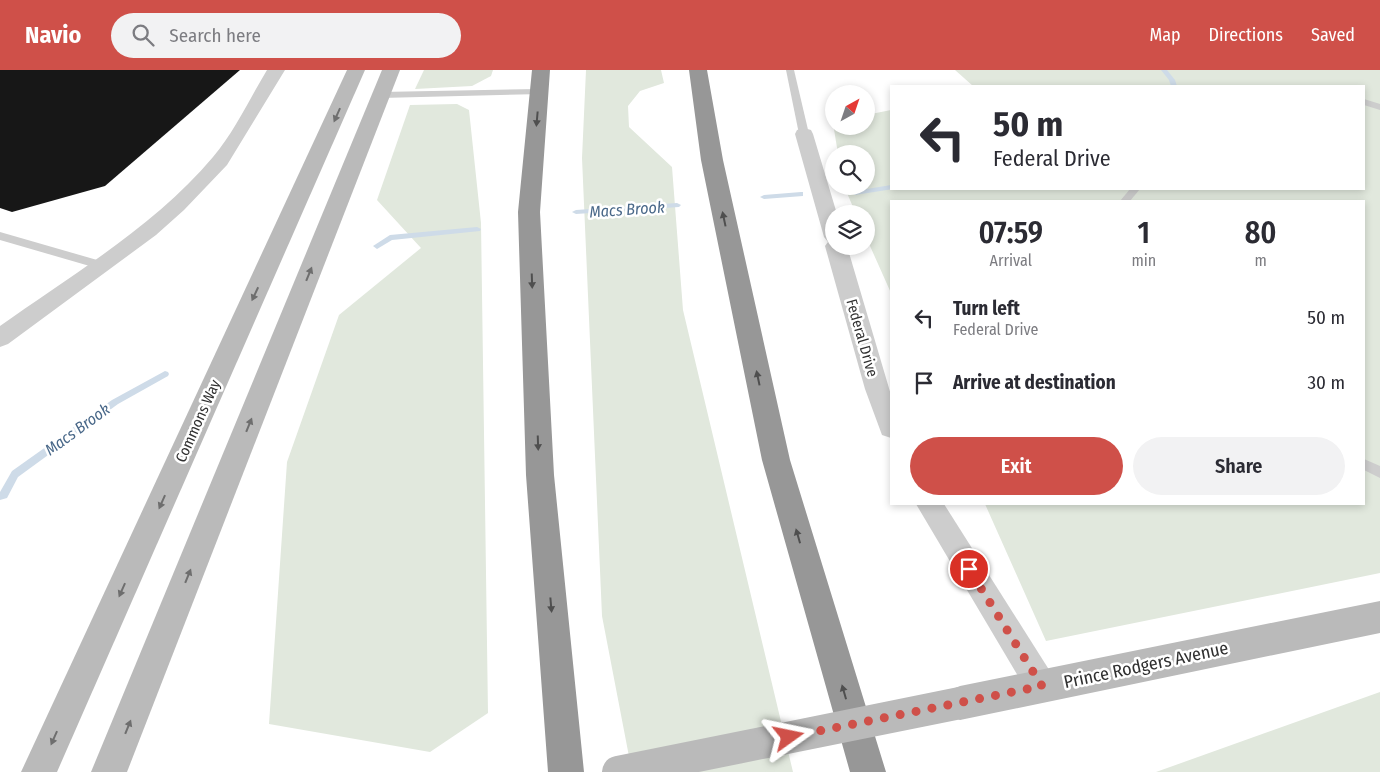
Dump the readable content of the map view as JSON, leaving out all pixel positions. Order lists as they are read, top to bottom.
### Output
{
  "streets": {
    "street": ["Federal Drive", "Commons Way", "Prince Rodgers Avenue"]
  },
  "water": ["Macs Brook"],
  "north": "top right",
  "page": {
    "header": "Navio",
    "search": "Search here",
    "nav": ["Map", "Directions", "Saved"],
    "turn": ["50 m", "Federal Drive"],
    "eta": [
      "07:59",
      "Arrival",
      "1",
      "min",
      "80",
      "m"
    ],
    "list": [
      {
        "name": "Turn left",
        "note": "Federal Drive",
        "value": "50 m"
      },
      {
        "name": "Arrive at destination",
        "value": "30 m"
      }
    ],
    "buttons": ["Exit", "Share"]
  }
}
